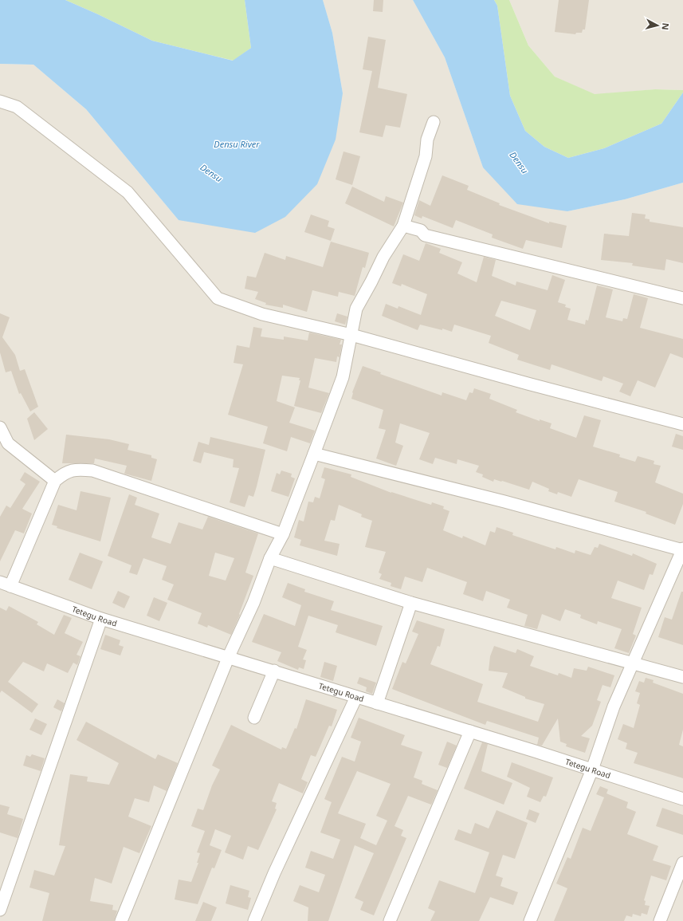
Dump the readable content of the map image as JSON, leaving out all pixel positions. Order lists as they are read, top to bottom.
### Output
{
  "streets": {
    "street": ["Tetegu Road"]
  },
  "water": ["Densu River", "Densu"],
  "north": "right"
}
